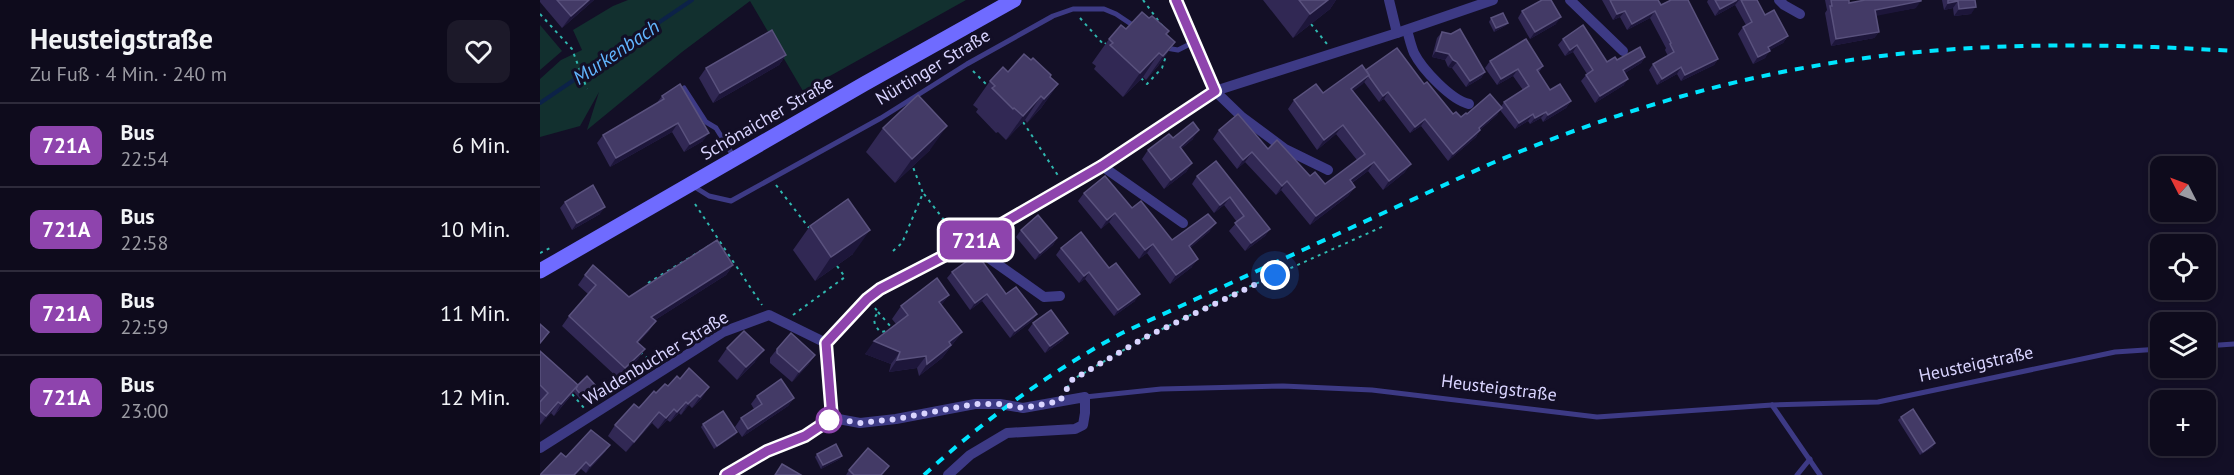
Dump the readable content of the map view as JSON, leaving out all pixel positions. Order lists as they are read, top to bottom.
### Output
{
  "streets": {
    "main road": ["Schönaicher Straße"],
    "street": ["Waldenbucher Straße", "Heusteigstraße"],
    "lane": ["Nürtinger Straße"]
  },
  "crossings": [
    ["Nürtinger Straße", "Schönaicher Straße"]
  ],
  "water": ["Murkenbach"],
  "lines": ["bus line 721A"],
  "north": "top left",
  "page": {
    "heading": ["Heusteigstraße", "Zu Fuß · 4 Min. · 240 m"],
    "on_map": "721A",
    "list": [
      {
        "mark": "721A",
        "name": "Bus",
        "note": "22:54",
        "value": "6 Min."
      },
      {
        "mark": "721A",
        "name": "Bus",
        "note": "22:58",
        "value": "10 Min."
      },
      {
        "mark": "721A",
        "name": "Bus",
        "note": "22:59",
        "value": "11 Min."
      },
      {
        "mark": "721A",
        "name": "Bus",
        "note": "23:00",
        "value": "12 Min."
      }
    ],
    "map_buttons": "+"
  }
}
